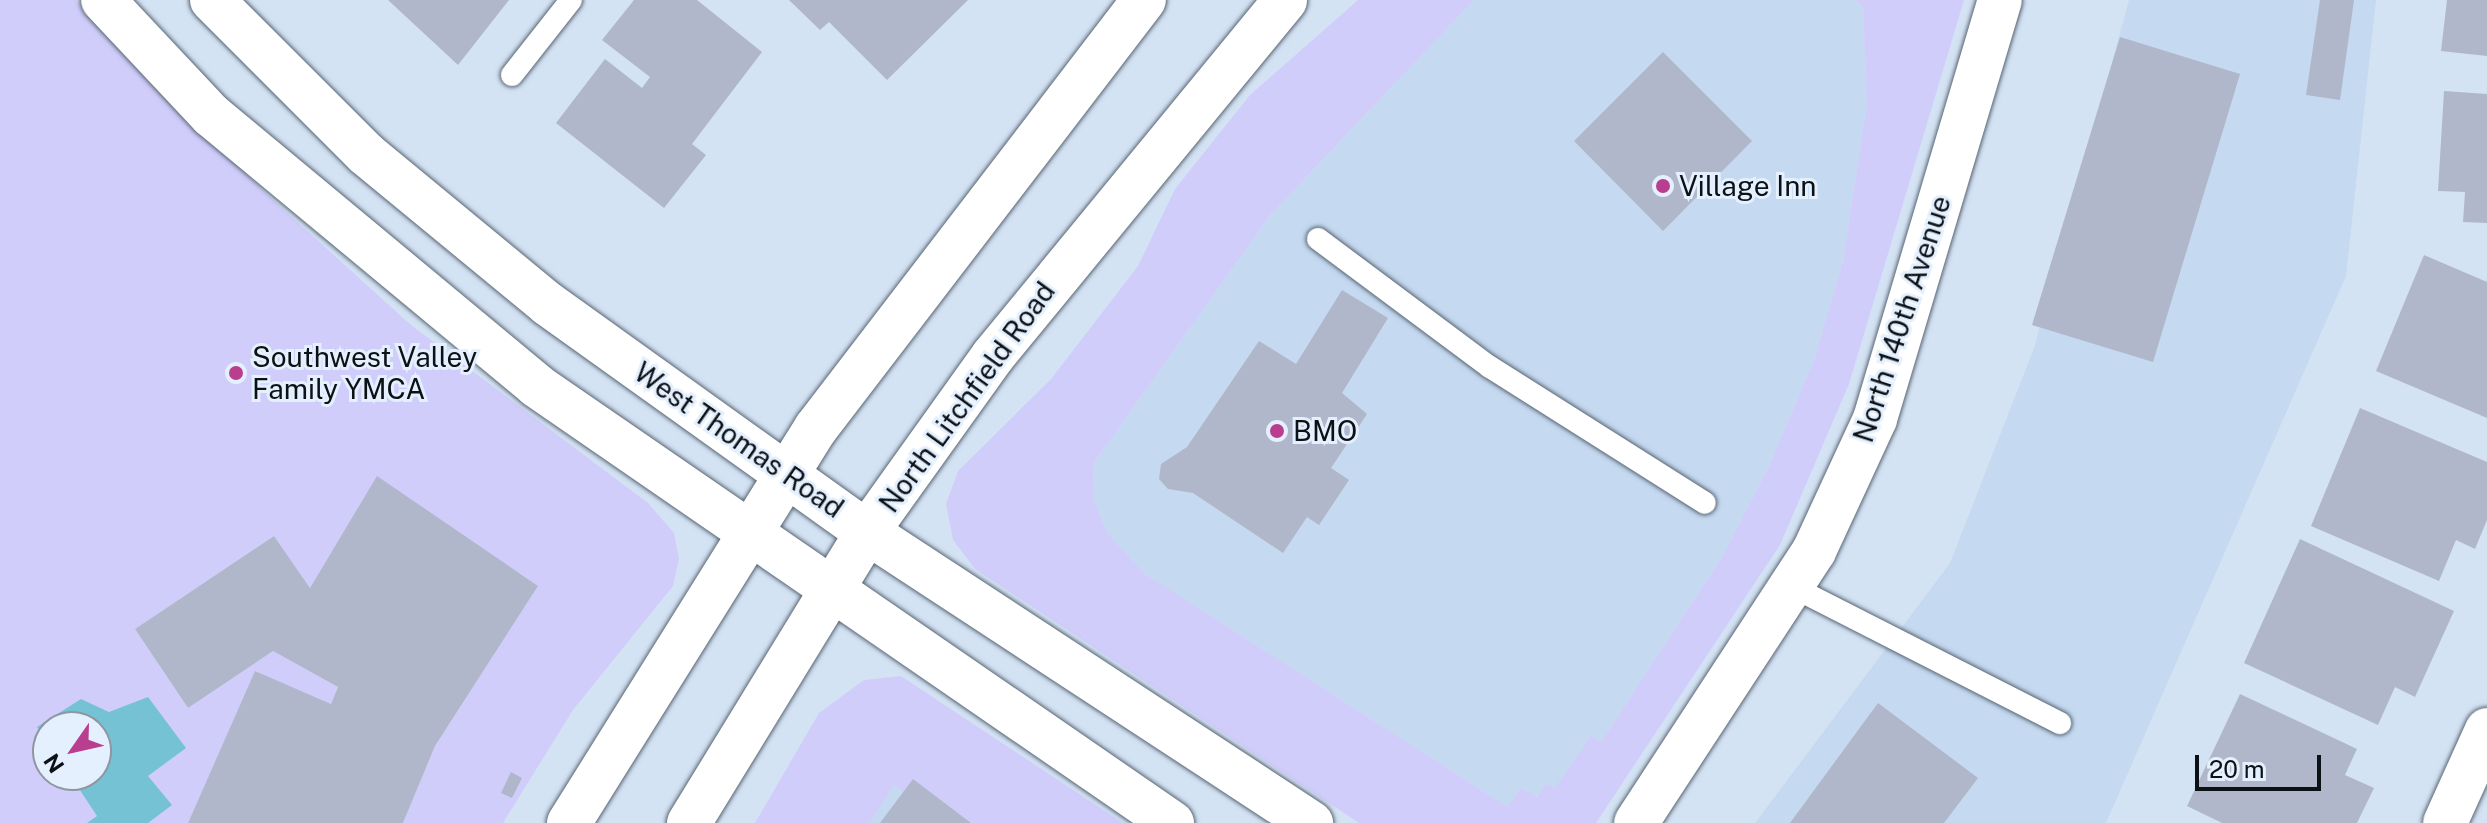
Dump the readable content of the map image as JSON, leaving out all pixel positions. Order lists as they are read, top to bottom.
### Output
{
  "streets": {
    "main road": ["North 140th Avenue", "North Litchfield Road", "West Thomas Road"]
  },
  "crossings": [
    ["North Litchfield Road", "West Thomas Road"]
  ],
  "places": ["Village Inn", "Southwest Valley Family YMCA", "BMO"],
  "scale_bar": "20 m",
  "north": "bottom left"
}
